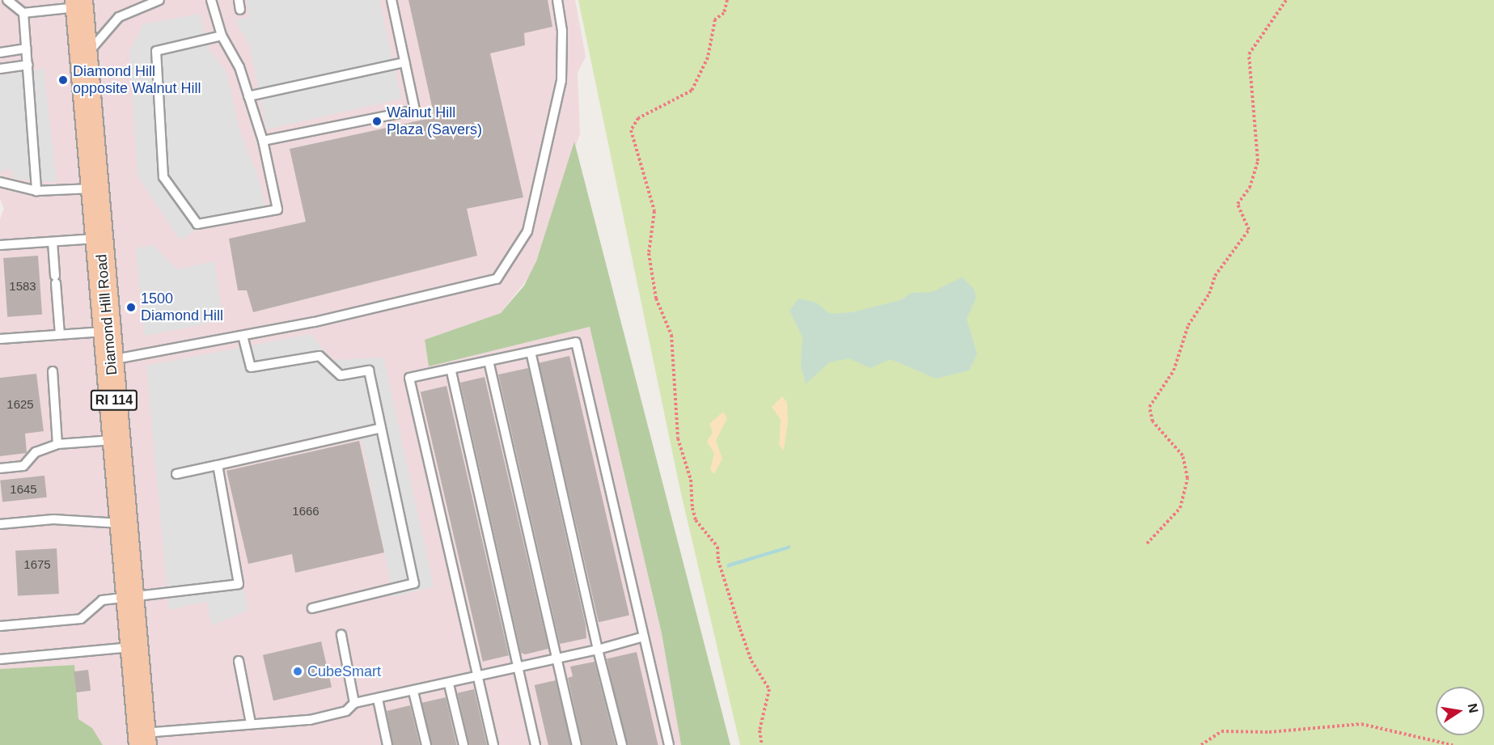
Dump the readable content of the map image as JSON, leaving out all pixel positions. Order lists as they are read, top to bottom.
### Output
{
  "streets": {
    "main road": ["Diamond Hill Road", "RI 114"]
  },
  "places": [
    "Diamond Hill opposite Walnut Hill",
    "Walnut Hill Plaza (Savers)",
    "1500 Diamond Hill",
    "CubeSmart"
  ],
  "house_numbers": [
    "1583",
    "1625",
    "1645",
    "1666",
    "1675"
  ],
  "north": "right"
}
